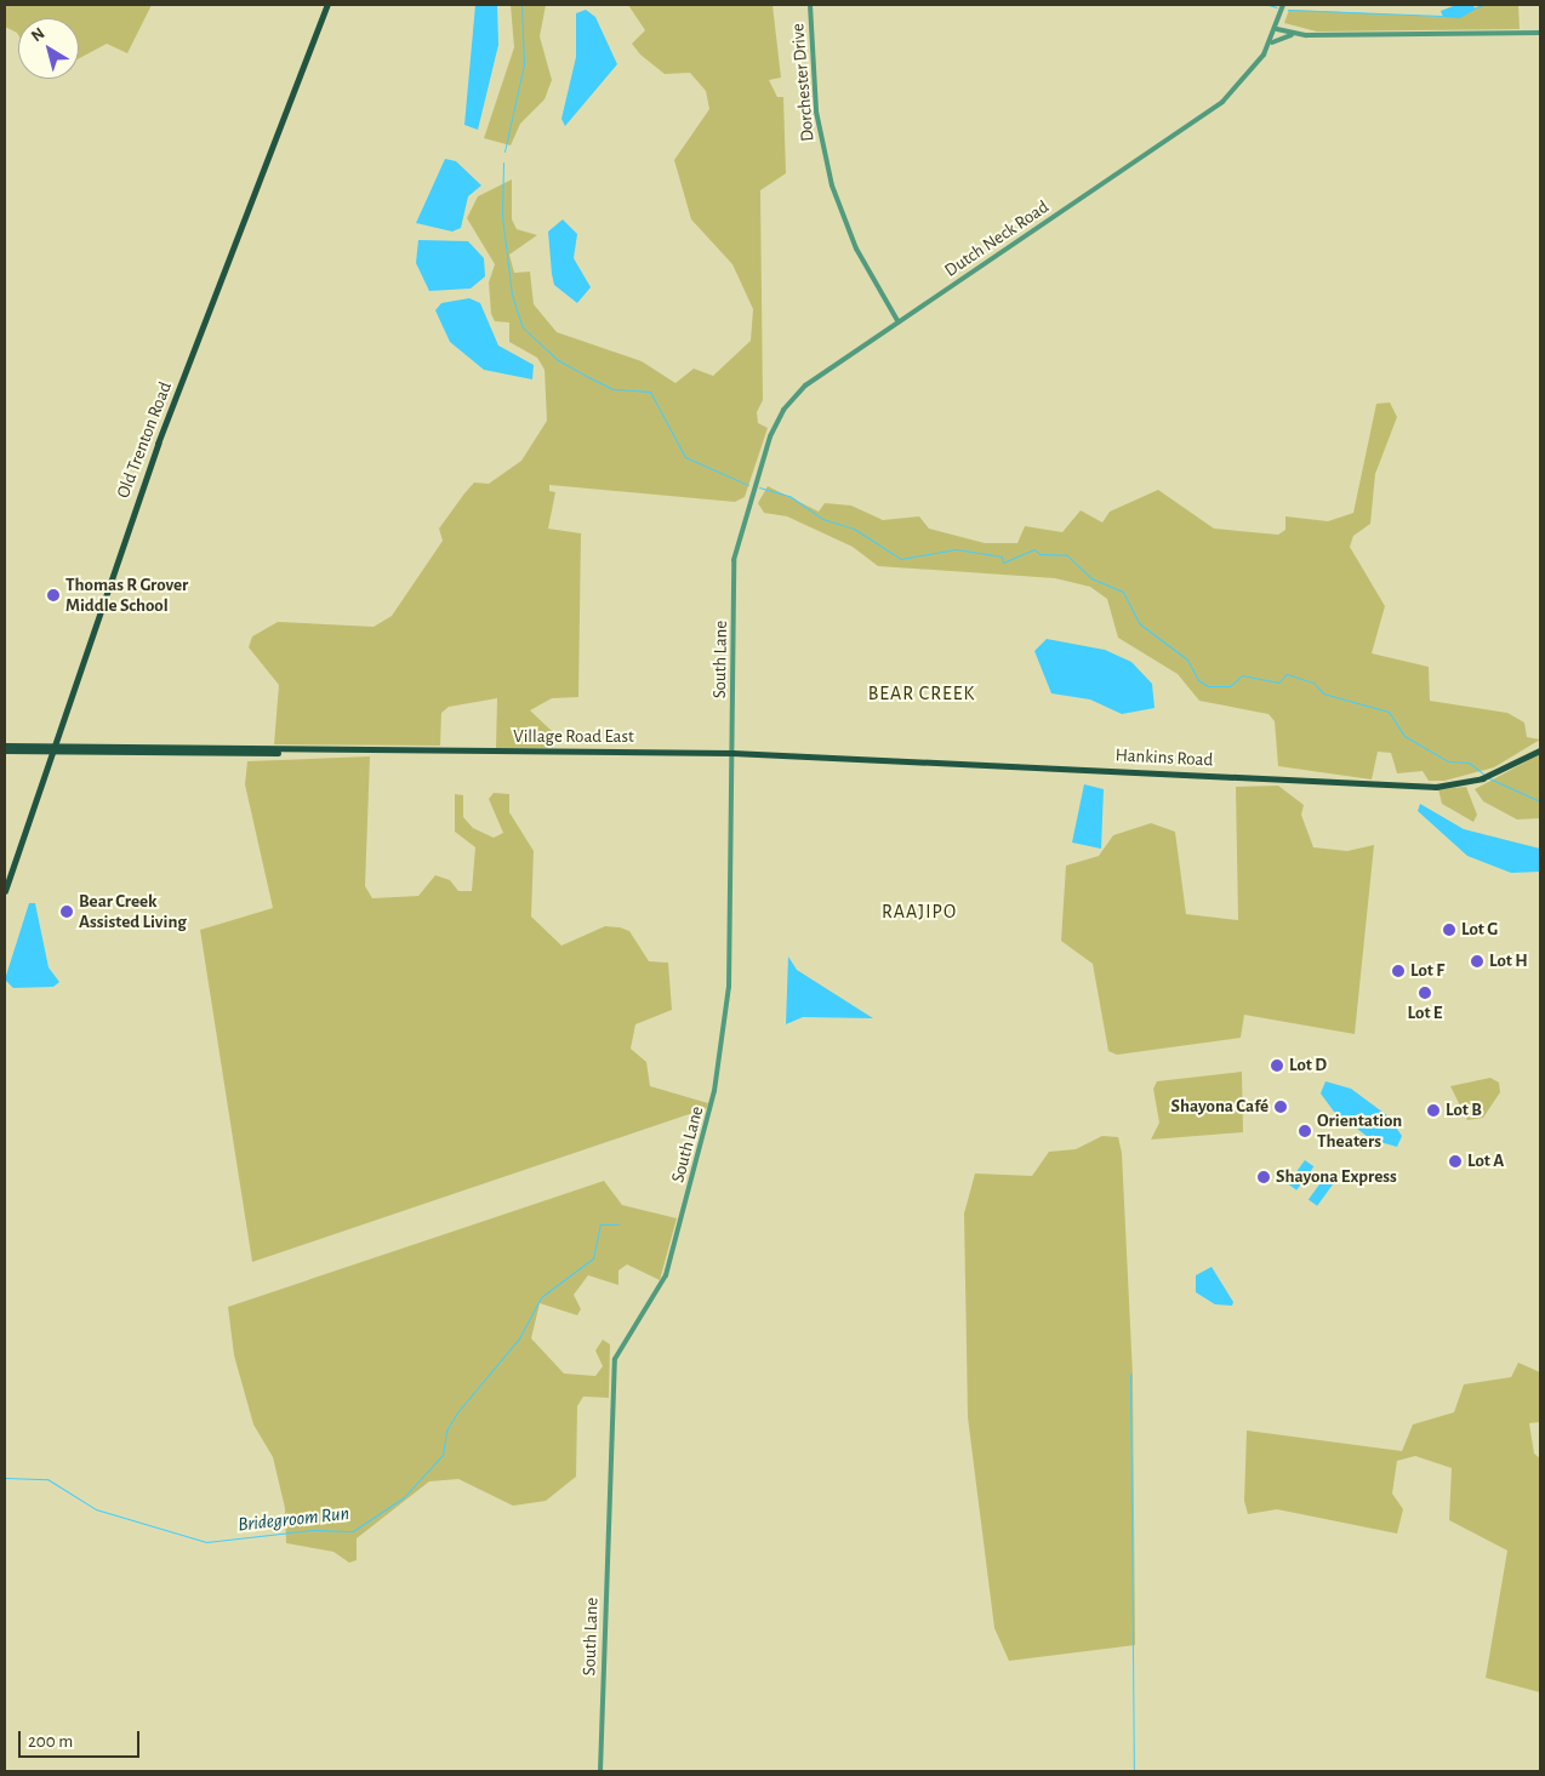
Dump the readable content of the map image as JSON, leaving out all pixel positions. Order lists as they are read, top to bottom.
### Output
{
  "streets": {
    "main road": ["Old Trenton Road", "Village Road East", "Hankins Road"],
    "street": ["Dorchester Drive", "Dutch Neck Road", "South Lane"]
  },
  "crossings": [
    ["Dorchester Drive", "Dutch Neck Road"],
    ["Dutch Neck Road", "South Lane"],
    ["Old Trenton Road", "Village Road East"],
    ["South Lane", "Village Road East"],
    ["Village Road East", "Hankins Road"]
  ],
  "districts": ["BEAR CREEK", "RAAJIPO"],
  "water": ["Bridegroom Run"],
  "places": [
    "Thomas R Grover Middle School",
    "Bear Creek Assisted Living",
    "Lot G",
    "Lot H",
    "Lot F",
    "Lot E",
    "Lot D",
    "Shayona Café",
    "Lot B",
    "Orientation Theaters",
    "Lot A",
    "Shayona Express"
  ],
  "scale_bar": "200 m",
  "north": "top left"
}
